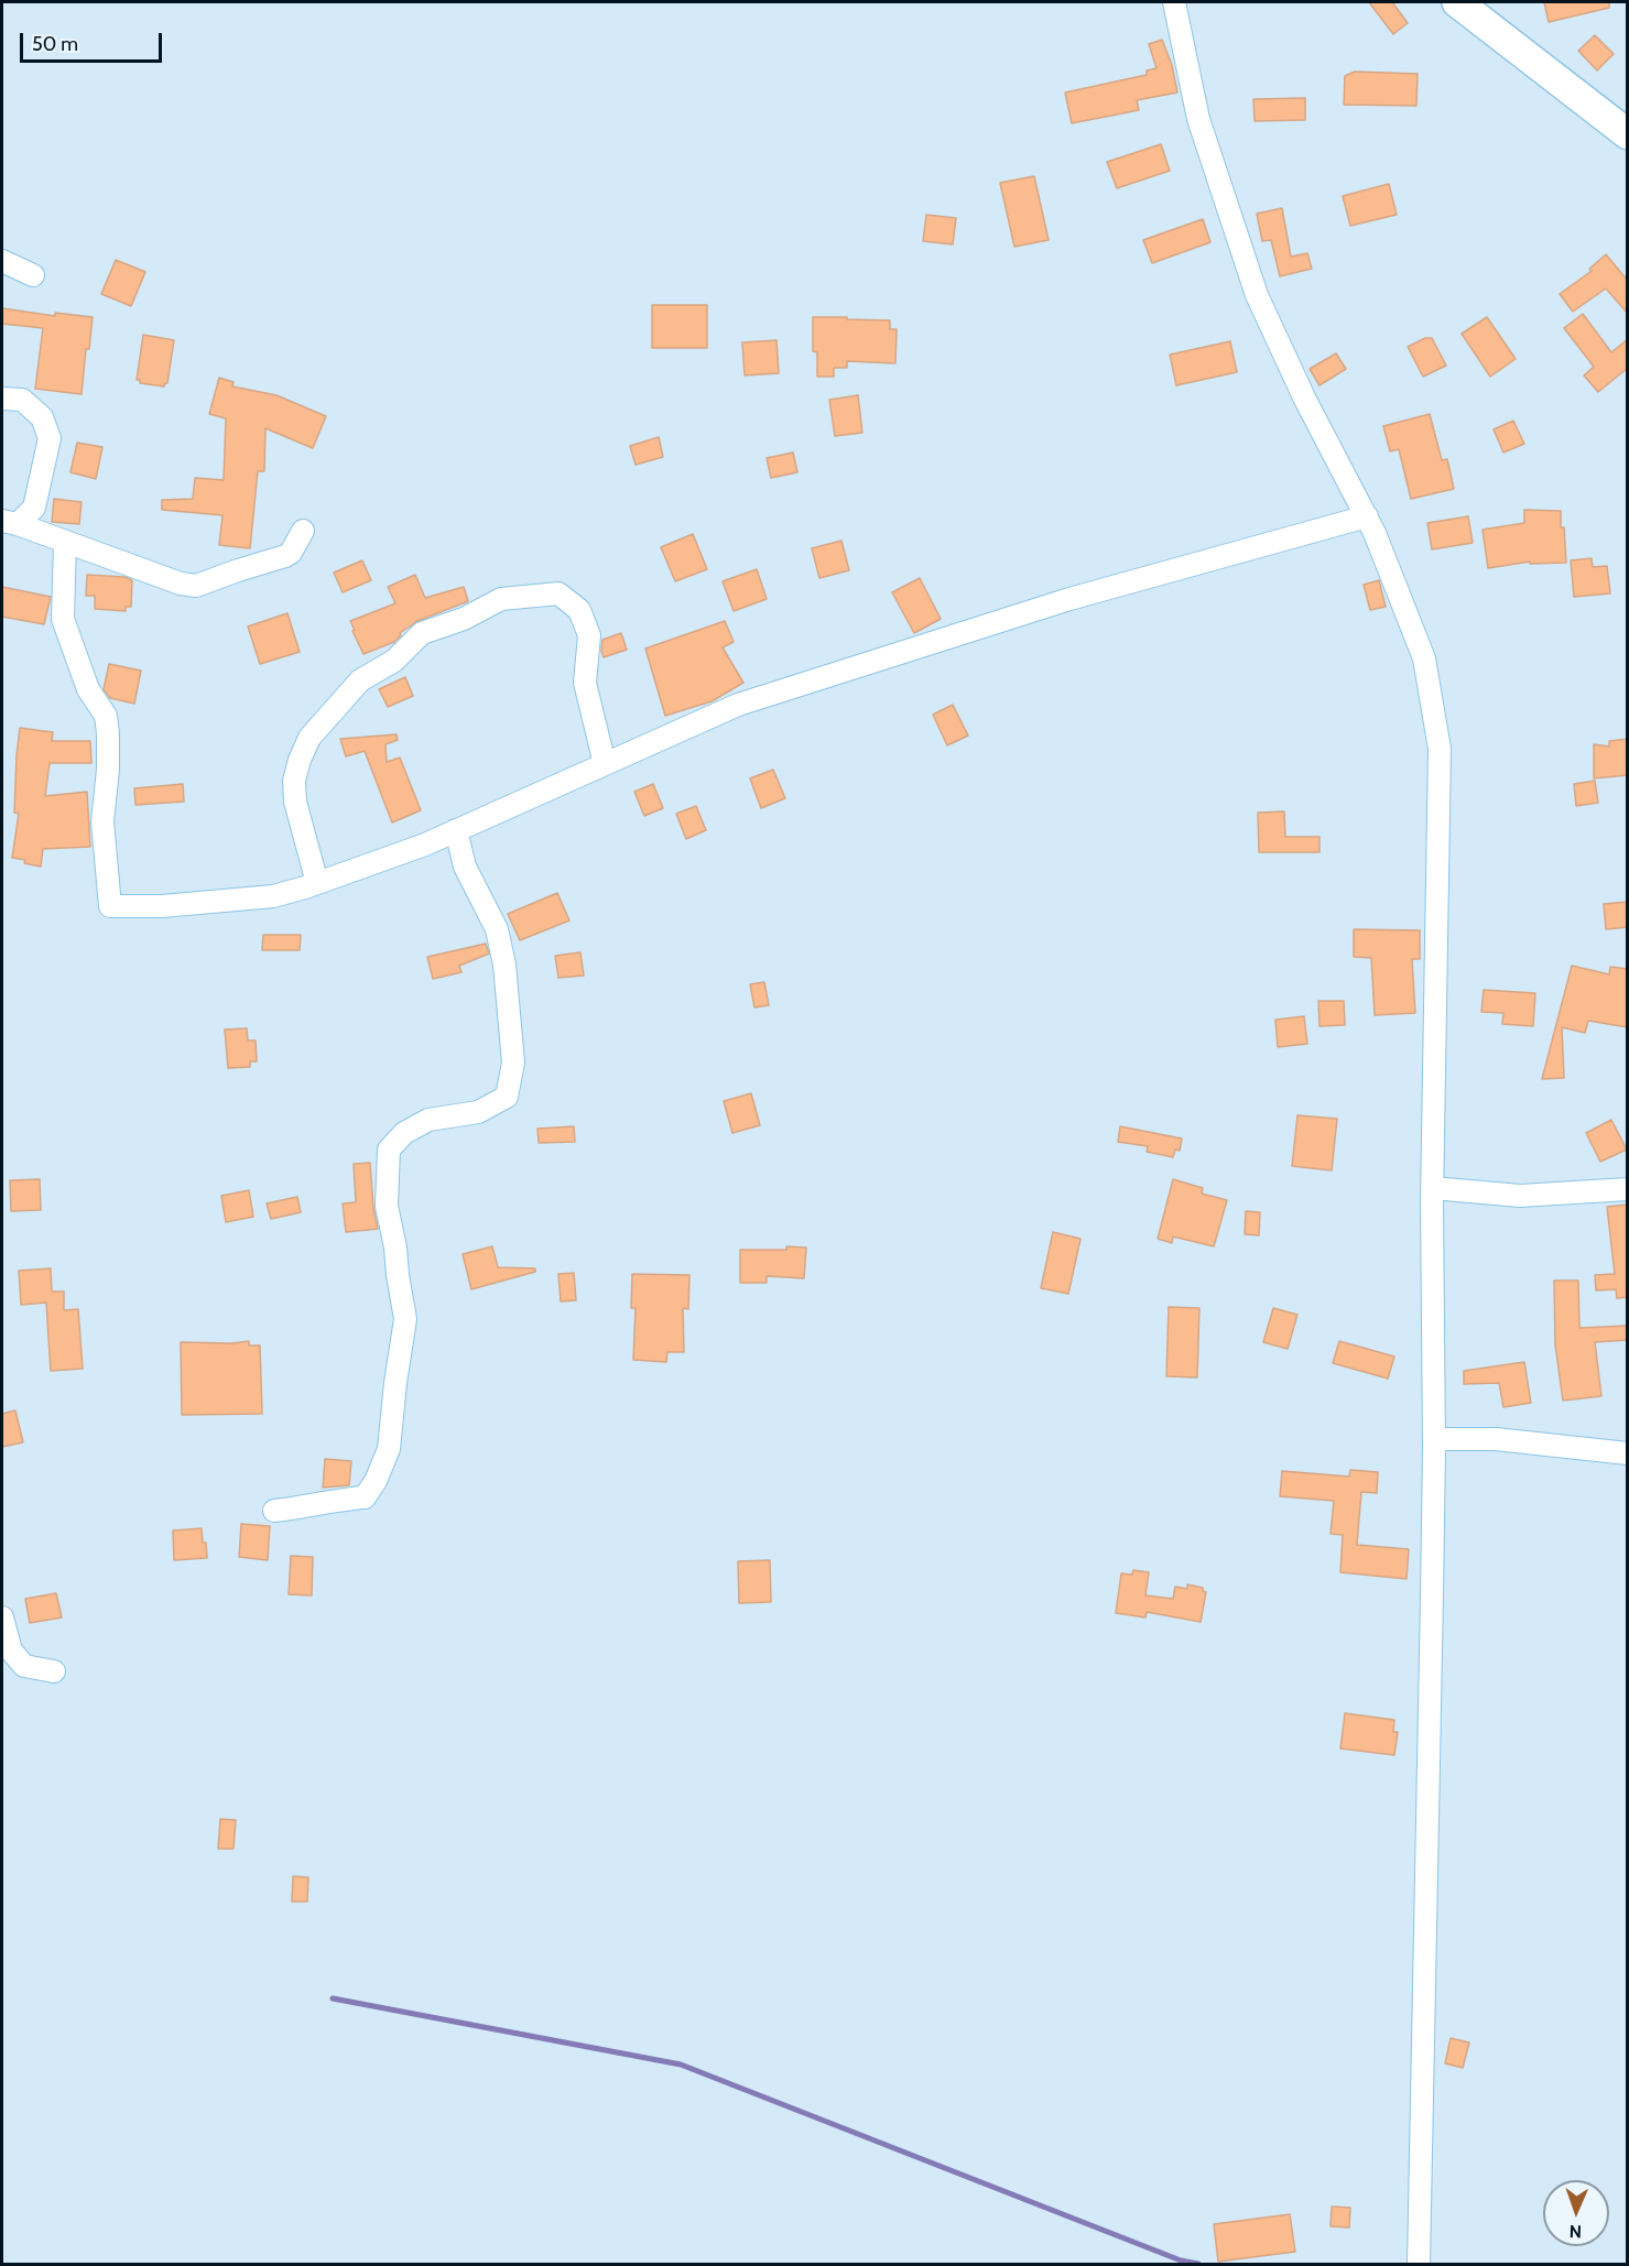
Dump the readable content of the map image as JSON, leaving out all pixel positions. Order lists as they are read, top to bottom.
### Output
{
  "scale_bar": "50 m",
  "north": "bottom"
}
